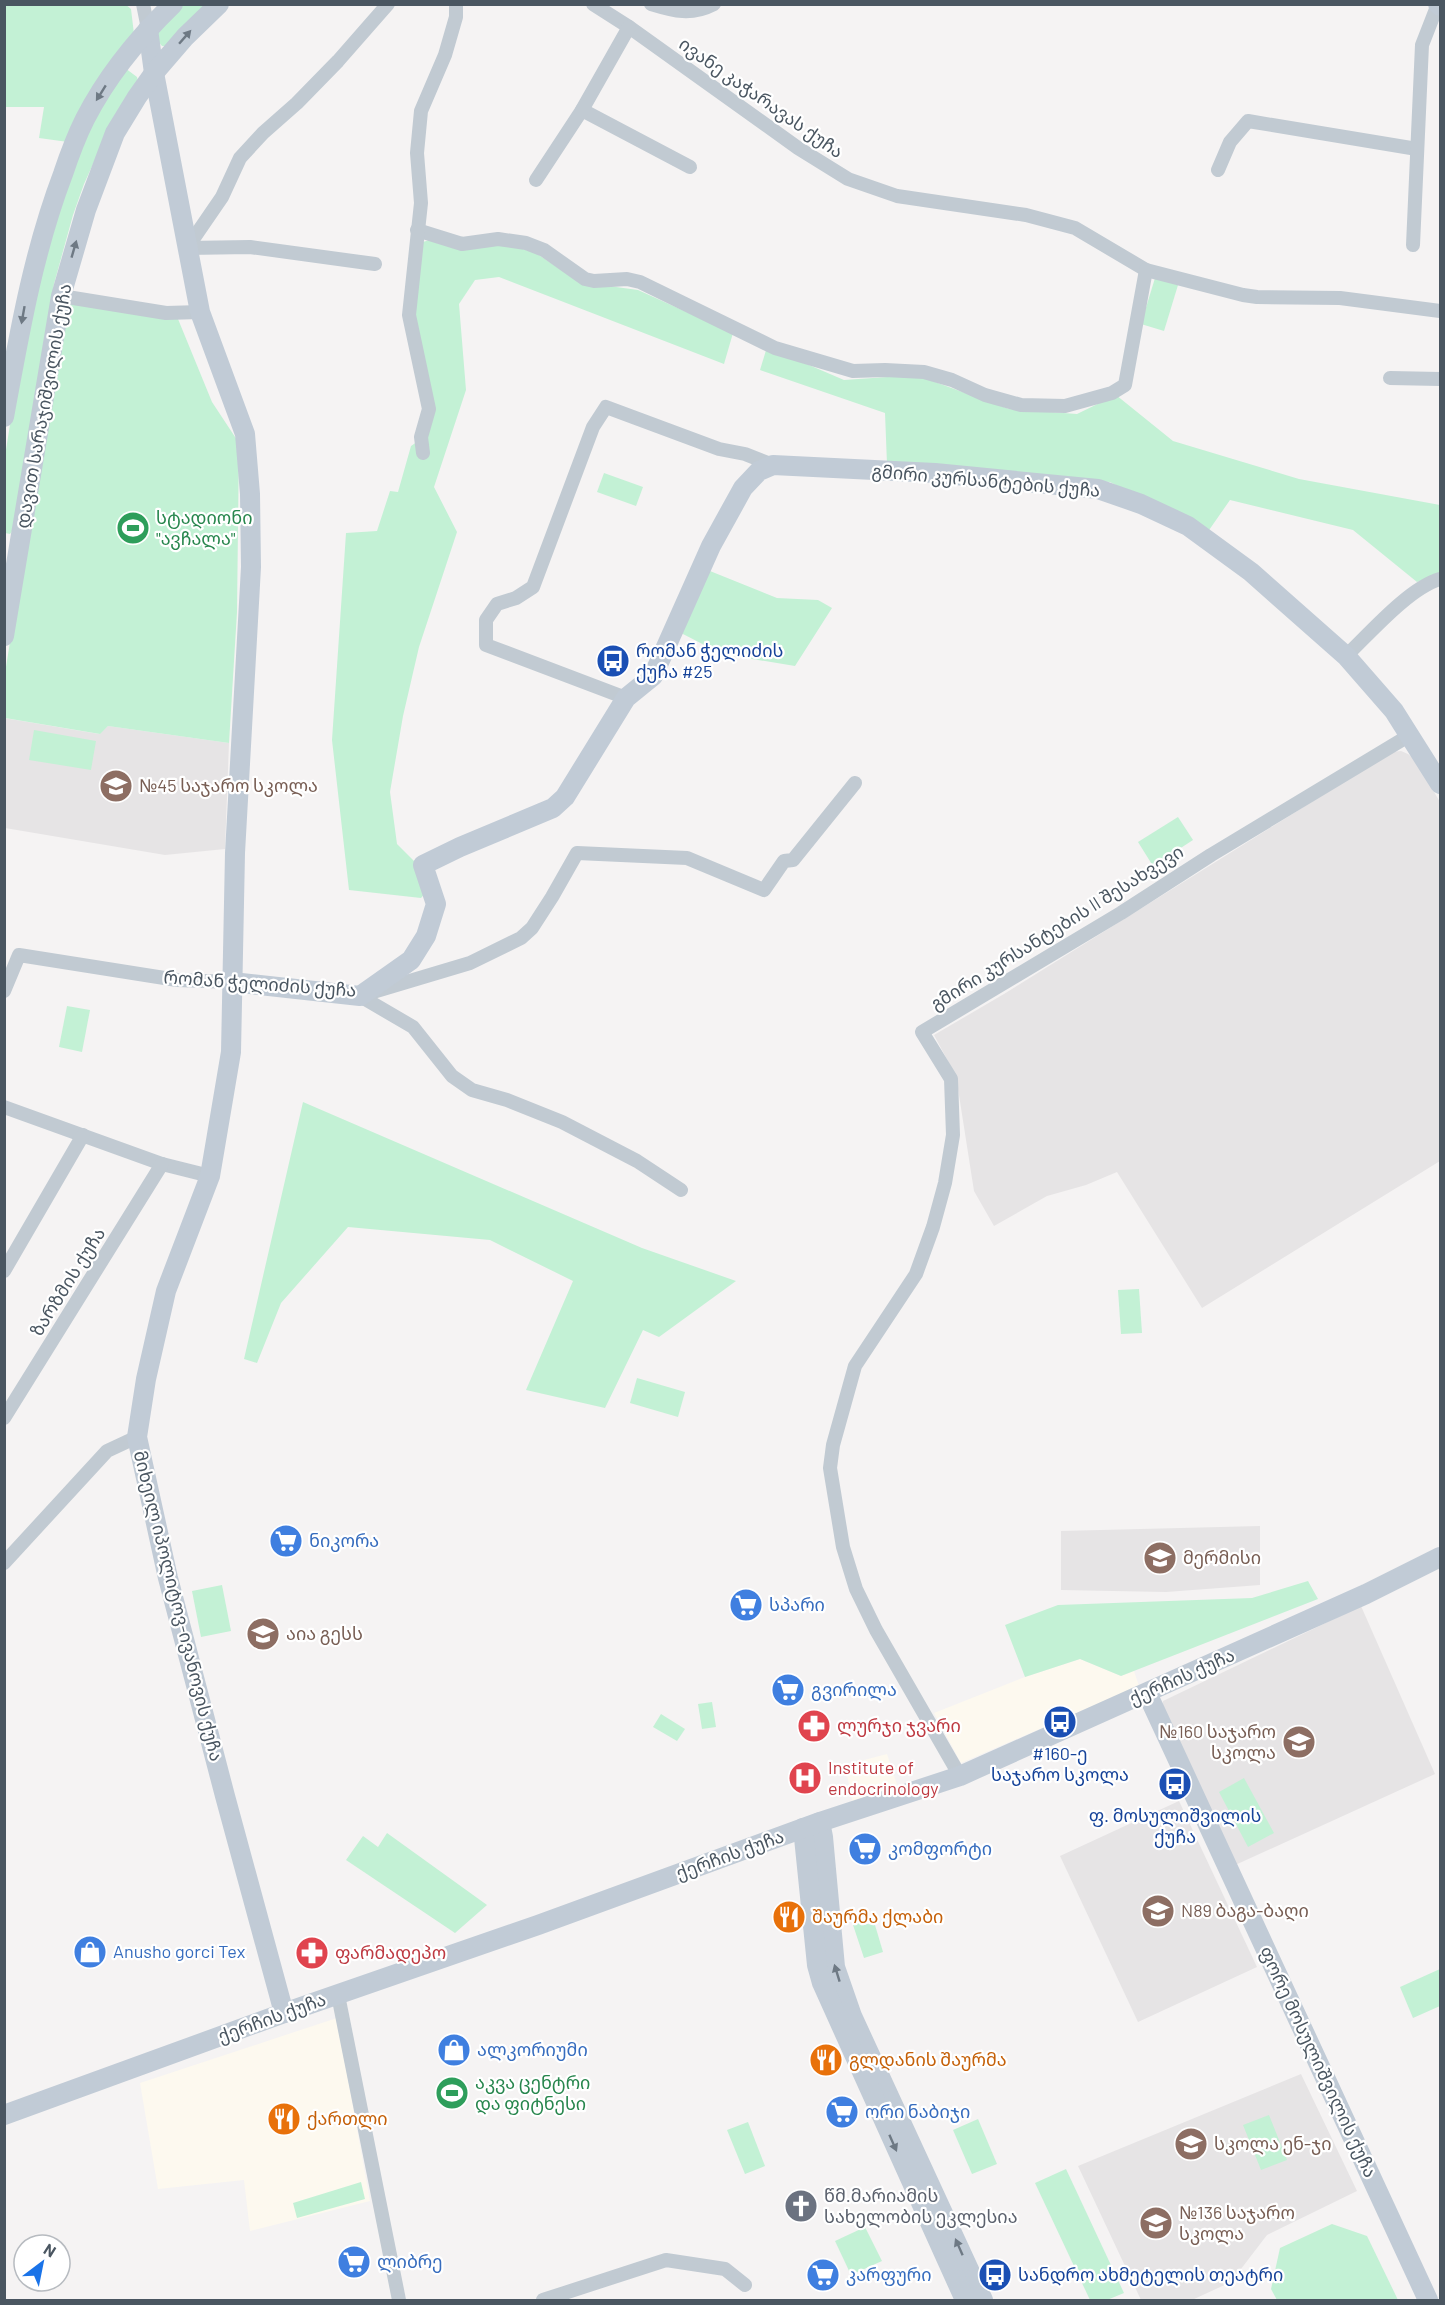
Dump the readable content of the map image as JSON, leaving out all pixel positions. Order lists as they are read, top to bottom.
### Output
{
  "streets": {
    "street": [
      "ივანე კაჭარავას ქუჩა",
      "დავით სარაჯიშვილის ქუჩა",
      "გმირი კურსანტების ქუჩა",
      "გმირი კურსანტების II შესახვევი",
      "რომან ჭელიძის ქუჩა",
      "ზარზმის ქუჩა",
      "მიხეილ იპოლიტოვ-ივანოვის ქუჩა",
      "ქერჩის ქუჩა",
      "ფორე მოსულიშვილის ქუჩა"
    ]
  },
  "crossings": [
    ["დავით სარაჯიშვილის ქუჩა", "მიხეილ იპოლიტოვ-ივანოვის ქუჩა"],
    ["გმირი კურსანტების ქუჩა", "გმირი კურსანტების II შესახვევი"],
    ["გმირი კურსანტების ქუჩა", "რომან ჭელიძის ქუჩა"],
    ["გმირი კურსანტების II შესახვევი", "ქერჩის ქუჩა"],
    ["რომან ჭელიძის ქუჩა", "მიხეილ იპოლიტოვ-ივანოვის ქუჩა"],
    ["მიხეილ იპოლიტოვ-ივანოვის ქუჩა", "ქერჩის ქუჩა"],
    ["ქერჩის ქუჩა", "ფორე მოსულიშვილის ქუჩა"]
  ],
  "places": {
    "sports": ["სტადიონი \"ავჩალა\"", "აკვა ცენტრი და ფიტნესი"],
    "bus stop": [
      "რომან ჭელიძის ქუჩა #25",
      "#160-ე საჯარო სკოლა",
      "ფ. მოსულიშვილის ქუჩა",
      "სანდრო ახმეტელის თეატრი"
    ],
    "school or university": [
      "№45 საჯარო სკოლა",
      "მერმისი",
      "აია გესს",
      "№160 საჯარო სკოლა",
      "N89 ბაგა-ბაღი",
      "სკოლა ენ-ჯი",
      "№136 საჯარო სკოლა"
    ],
    "supermarket": [
      "ნიკორა",
      "სპარი",
      "გვირილა",
      "კომფორტი",
      "ორი ნაბიჯი",
      "ლიბრე",
      "კარფური"
    ],
    "pharmacy": ["ლურჯი ჯვარი", "ფარმადეპო"],
    "hospital": ["Institute of endocrinology"],
    "restaurant": ["შაურმა ქლაბი", "გლდანის შაურმა", "ქართლი"],
    "shop": ["Anusho gorci Tex", "ალკორიუმი"],
    "church": ["წმ.მარიამის სახელობის ეკლესია"]
  },
  "north": "top right"
}
